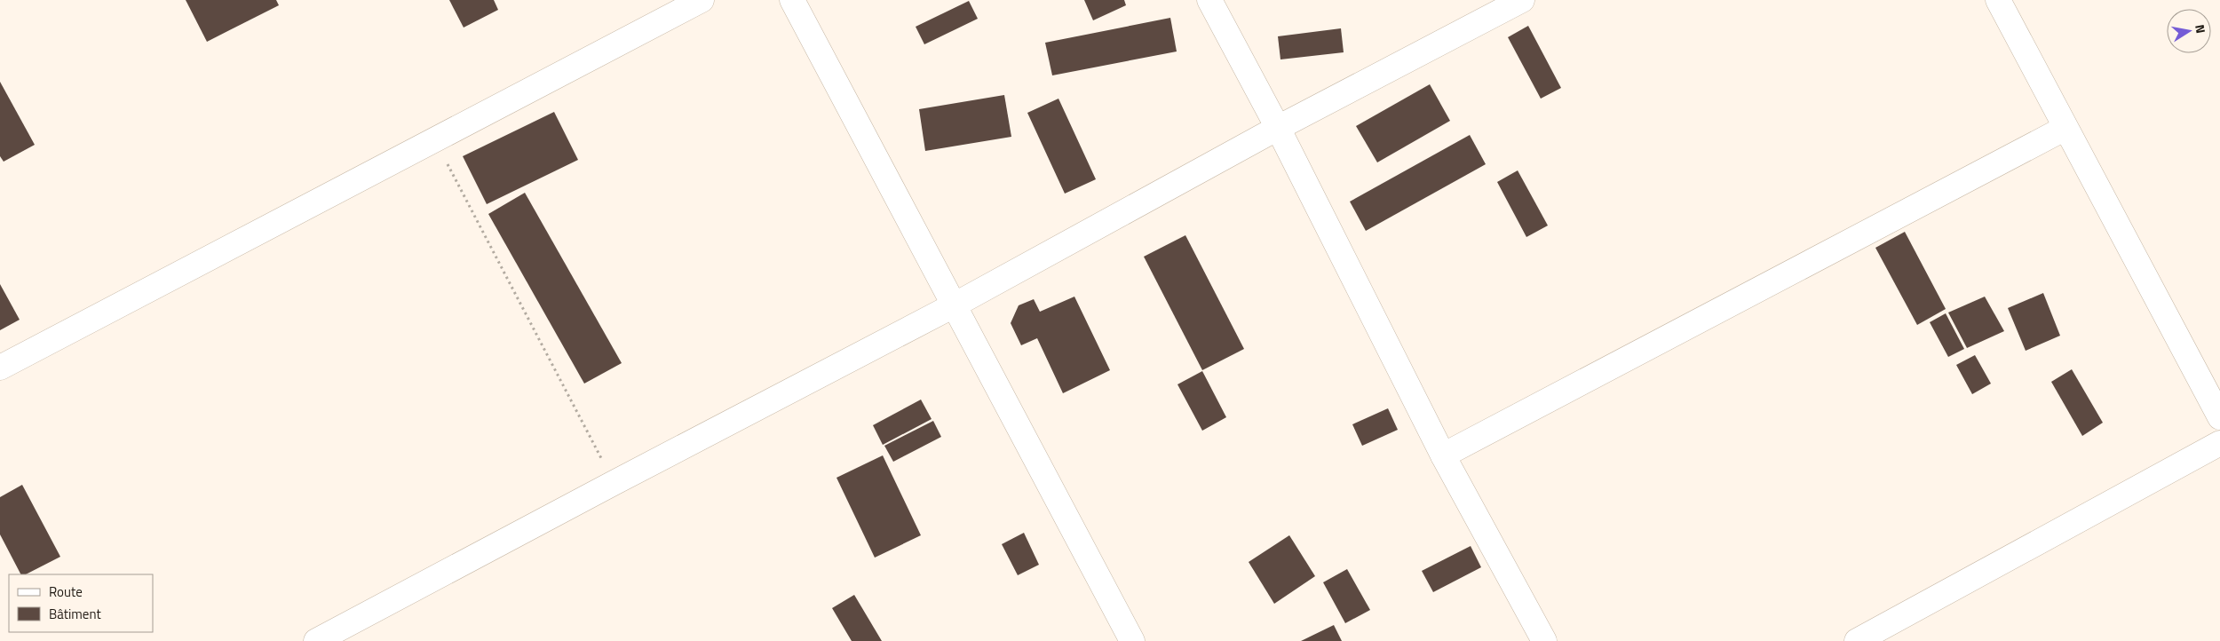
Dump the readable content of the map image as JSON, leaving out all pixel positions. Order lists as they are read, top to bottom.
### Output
{
  "legend": ["Route", "Bâtiment"],
  "north": "right"
}
